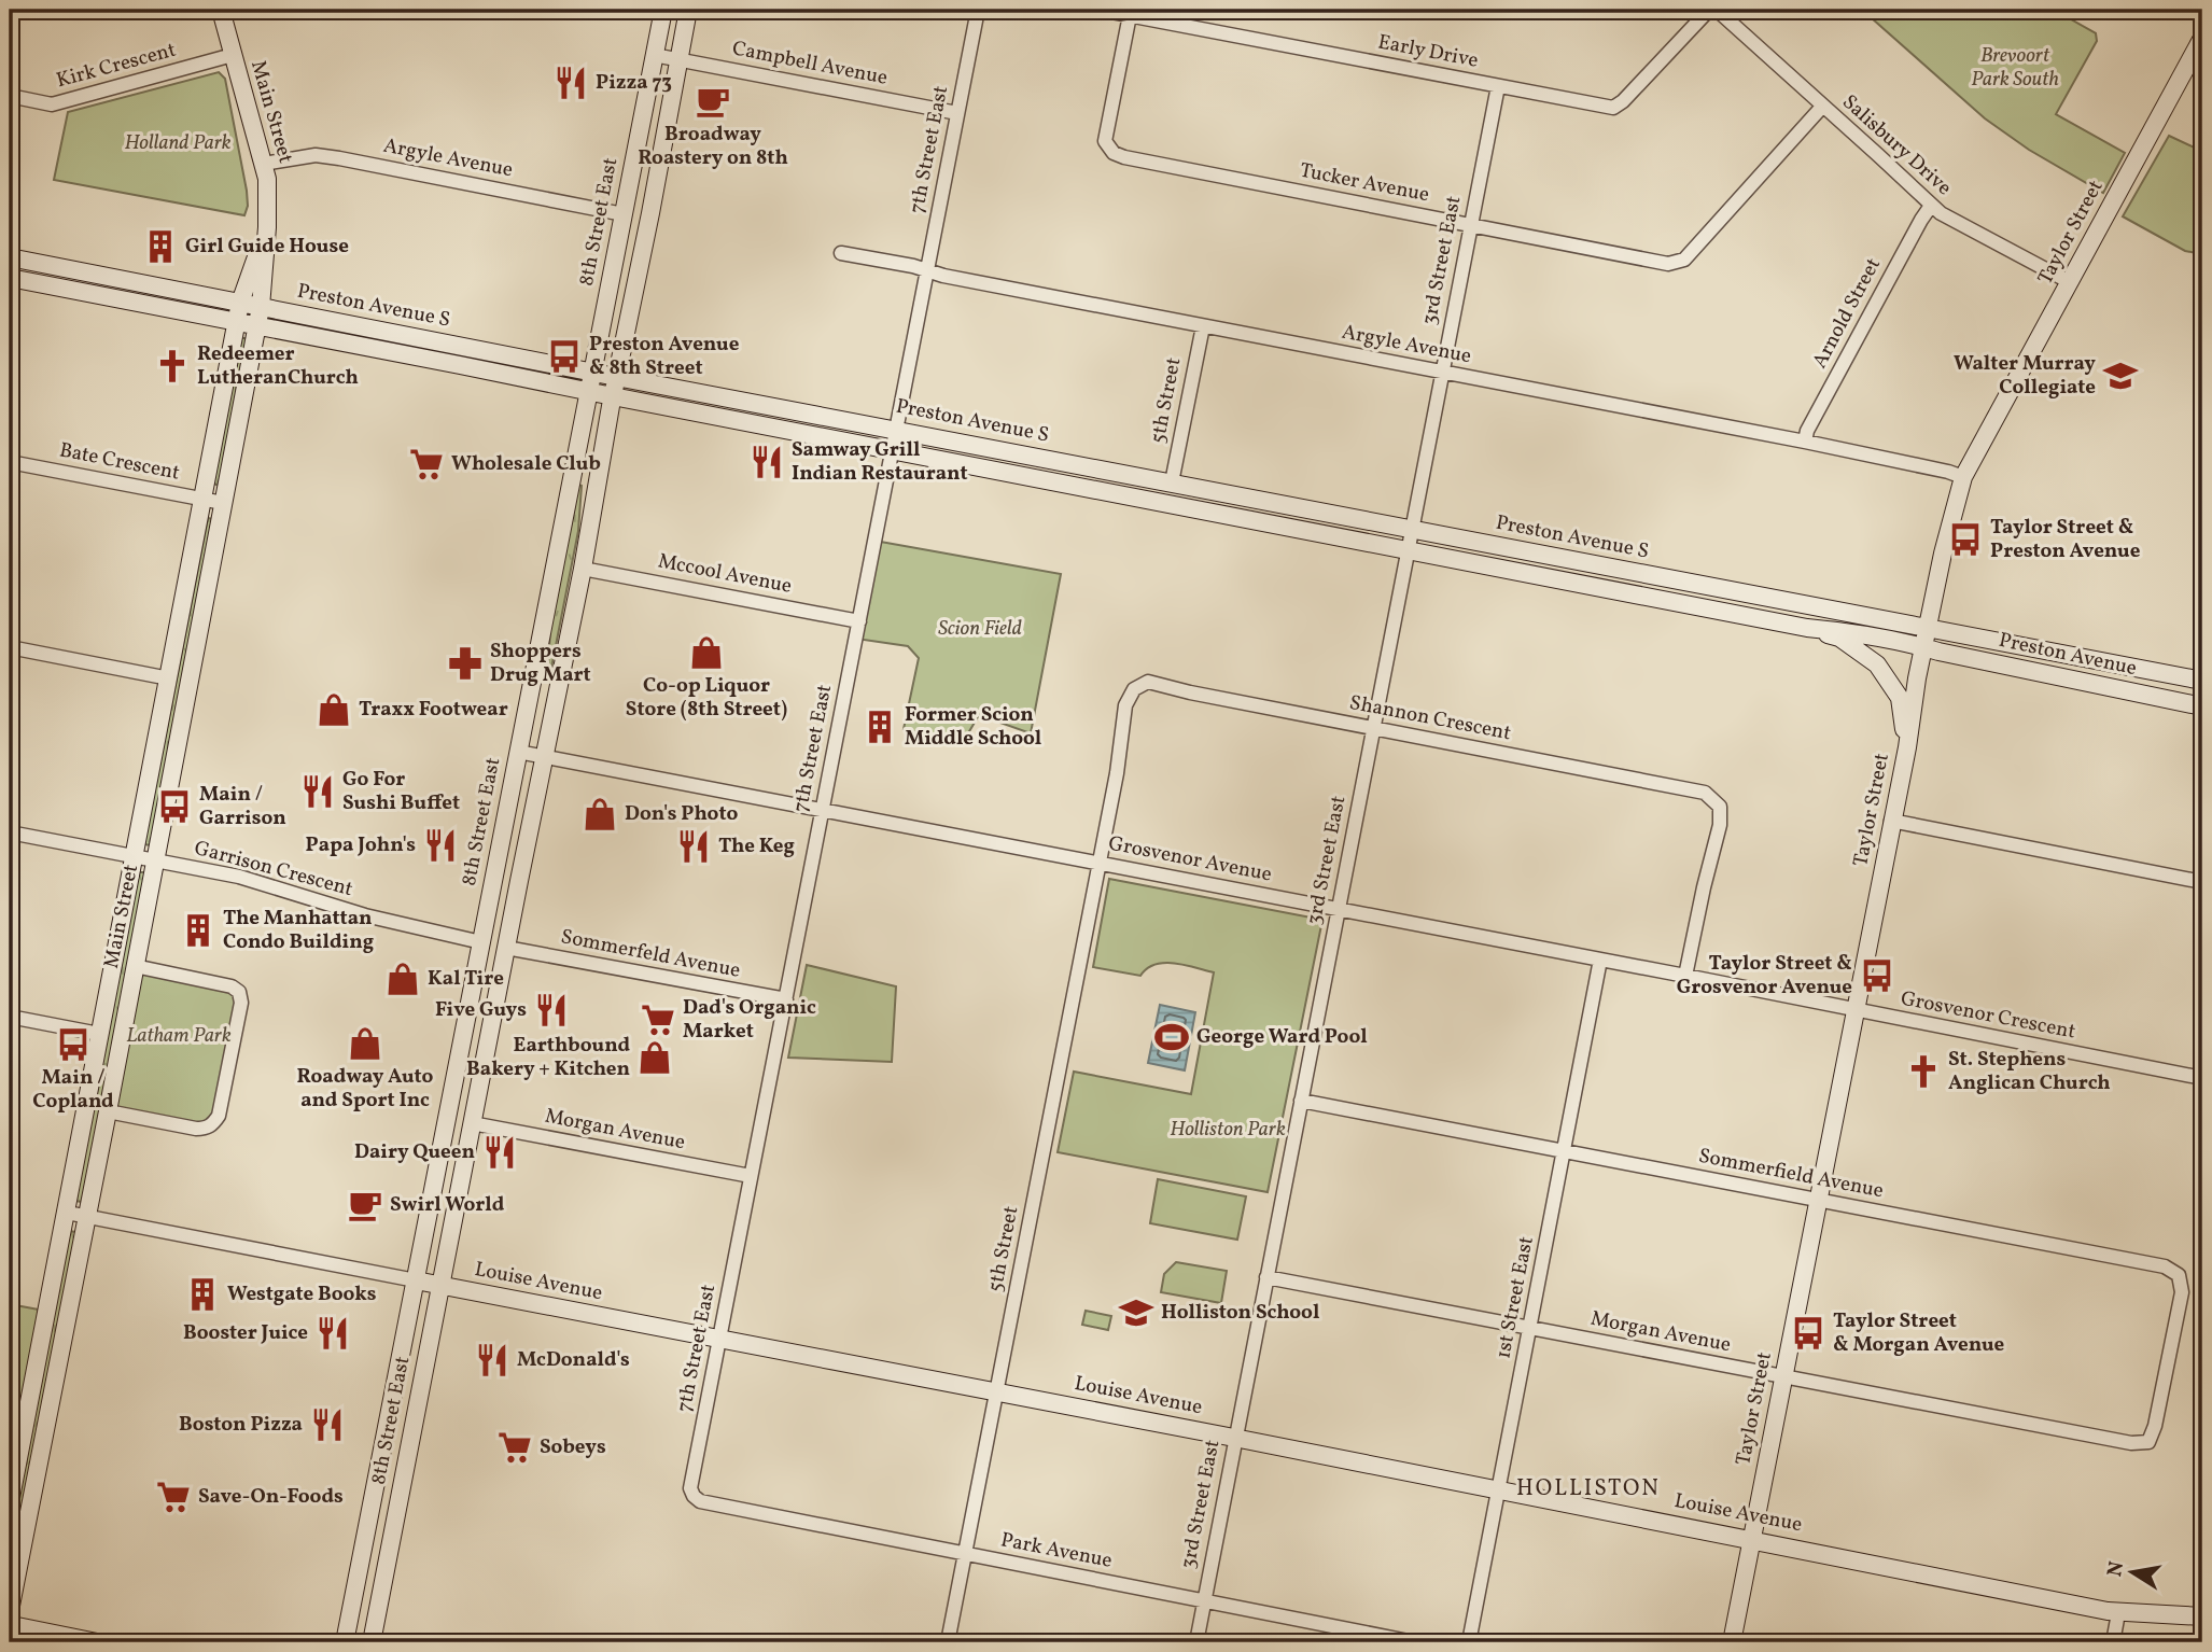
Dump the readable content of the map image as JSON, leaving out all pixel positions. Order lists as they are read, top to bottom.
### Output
{
  "streets": {
    "main road": [
      "Main Street",
      "8th Street East",
      "Taylor Street",
      "Preston Avenue S",
      "Preston Avenue",
      "Louise Avenue"
    ],
    "street": [
      "Early Drive",
      "Campbell Avenue",
      "Kirk Crescent",
      "Salisbury Drive",
      "7th Street East",
      "Argyle Avenue",
      "Tucker Avenue",
      "3rd Street East",
      "Arnold Street",
      "5th Street",
      "Bate Crescent",
      "Mccool Avenue",
      "Shannon Crescent",
      "Grosvenor Avenue",
      "Garrison Crescent",
      "Sommerfeld Avenue",
      "Grosvenor Crescent",
      "Morgan Avenue",
      "Sommerfield Avenue",
      "1st Street East",
      "Park Avenue"
    ]
  },
  "crossings": [
    ["Early Drive", "Tucker Avenue"],
    ["Early Drive", "3rd Street East"],
    ["Campbell Avenue", "7th Street East"],
    ["Campbell Avenue", "8th Street East"],
    ["Kirk Crescent", "Main Street"],
    ["Main Street", "Argyle Avenue"],
    ["Main Street", "Preston Avenue S"],
    ["Main Street", "Bate Crescent"],
    ["Main Street", "Garrison Crescent"],
    ["Main Street", "Louise Avenue"],
    ["Salisbury Drive", "Tucker Avenue"],
    ["Salisbury Drive", "Taylor Street"],
    ["Salisbury Drive", "Arnold Street"],
    ["7th Street East", "Argyle Avenue"],
    ["7th Street East", "Preston Avenue S"],
    ["7th Street East", "Mccool Avenue"],
    ["7th Street East", "Grosvenor Avenue"],
    ["7th Street East", "Sommerfeld Avenue"],
    ["7th Street East", "Morgan Avenue"],
    ["7th Street East", "Louise Avenue"],
    ["7th Street East", "Park Avenue"],
    ["Argyle Avenue", "8th Street East"],
    ["Argyle Avenue", "Taylor Street"],
    ["Argyle Avenue", "3rd Street East"],
    ["Argyle Avenue", "Arnold Street"],
    ["Argyle Avenue", "5th Street"],
    ["Tucker Avenue", "3rd Street East"],
    ["8th Street East", "Preston Avenue S"],
    ["8th Street East", "Mccool Avenue"],
    ["8th Street East", "Grosvenor Avenue"],
    ["8th Street East", "Garrison Crescent"],
    ["8th Street East", "Sommerfeld Avenue"],
    ["8th Street East", "Morgan Avenue"],
    ["8th Street East", "Louise Avenue"],
    ["Taylor Street", "Preston Avenue S"],
    ["Taylor Street", "Preston Avenue"],
    ["Taylor Street", "Grosvenor Avenue"],
    ["Taylor Street", "Grosvenor Crescent"],
    ["Taylor Street", "Morgan Avenue"],
    ["Taylor Street", "Sommerfield Avenue"],
    ["Taylor Street", "Louise Avenue"],
    ["3rd Street East", "Preston Avenue S"],
    ["3rd Street East", "Shannon Crescent"],
    ["3rd Street East", "Grosvenor Avenue"],
    ["3rd Street East", "Morgan Avenue"],
    ["3rd Street East", "Sommerfield Avenue"],
    ["3rd Street East", "Louise Avenue"],
    ["3rd Street East", "Park Avenue"],
    ["Preston Avenue S", "5th Street"],
    ["Preston Avenue S", "Preston Avenue"],
    ["5th Street", "Shannon Crescent"],
    ["5th Street", "Grosvenor Avenue"],
    ["5th Street", "Louise Avenue"],
    ["5th Street", "Park Avenue"],
    ["Shannon Crescent", "Grosvenor Avenue"],
    ["Grosvenor Avenue", "Grosvenor Crescent"],
    ["Grosvenor Avenue", "1st Street East"],
    ["Morgan Avenue", "Sommerfield Avenue"],
    ["Morgan Avenue", "1st Street East"],
    ["Sommerfield Avenue", "1st Street East"],
    ["Louise Avenue", "1st Street East"]
  ],
  "districts": ["HOLLISTON"],
  "parks": [
    "Brevoort Park South",
    "Holland Park",
    "Scion Field",
    "Latham Park",
    "Holliston Park"
  ],
  "places": {
    "restaurant": [
      "Pizza 73",
      "Samway Grill Indian Restaurant",
      "Go For Sushi Buffet",
      "Papa John's",
      "The Keg",
      "Five Guys",
      "Dairy Queen",
      "Booster Juice",
      "McDonald's",
      "Boston Pizza"
    ],
    "cafe": ["Broadway Roastery on 8th", "Swirl World"],
    "building": [
      "Girl Guide House",
      "Former Scion Middle School",
      "The Manhattan Condo Building",
      "Westgate Books"
    ],
    "bus stop": [
      "Preston Avenue & 8th Street",
      "Taylor Street & Preston Avenue",
      "Main / Garrison",
      "Taylor Street & Grosvenor Avenue",
      "Main / Copland",
      "Taylor Street & Morgan Avenue"
    ],
    "church": ["Redeemer LutheranChurch", "St. Stephens Anglican Church"],
    "school or university": ["Walter Murray Collegiate", "Holliston School"],
    "supermarket": [
      "Wholesale Club",
      "Dad's Organic Market",
      "Sobeys",
      "Save-On-Foods"
    ],
    "shop": [
      "Co-op Liquor Store (8th Street)",
      "Traxx Footwear",
      "Don's Photo",
      "Kal Tire",
      "Roadway Auto and Sport Inc",
      "Earthbound Bakery + Kitchen"
    ],
    "pharmacy": ["Shoppers Drug Mart"],
    "sports": ["George Ward Pool"]
  },
  "north": "left"
}
